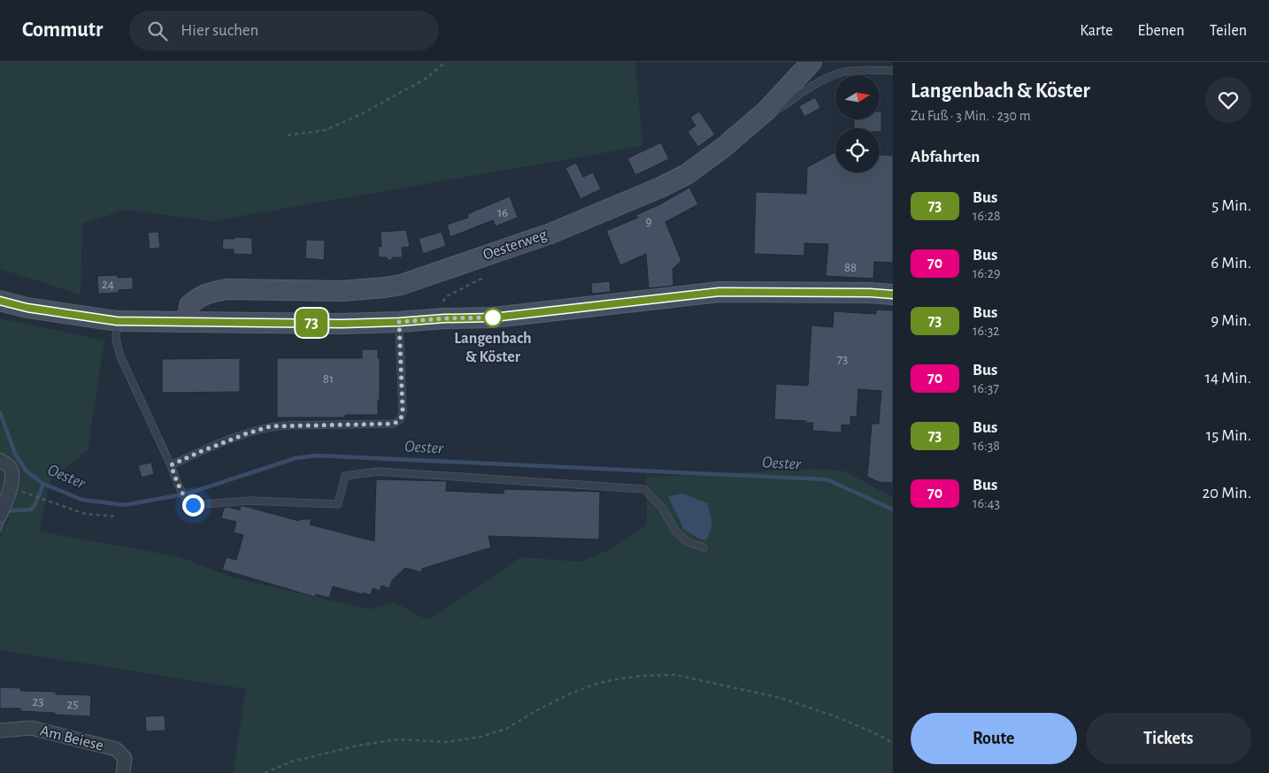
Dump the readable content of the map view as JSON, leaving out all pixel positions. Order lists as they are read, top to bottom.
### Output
{
  "streets": {
    "main road": ["Oesterweg"],
    "street": ["Am Beiese"]
  },
  "water": ["Oester"],
  "places": ["Langenbach & Köster"],
  "lines": ["bus line 73"],
  "house_numbers": [
    "16",
    "9",
    "88",
    "24",
    "73",
    "81",
    "23",
    "25"
  ],
  "north": "right",
  "page": {
    "header": "Commutr",
    "search": "Hier suchen",
    "nav": ["Karte", "Ebenen", "Teilen"],
    "on_map": "73",
    "heading": [
      ["Langenbach & Köster", "Zu Fuß · 3 Min. · 230 m"],
      "Abfahrten"
    ],
    "list": [
      {
        "mark": "73",
        "name": "Bus",
        "note": "16:28",
        "value": "5 Min."
      },
      {
        "mark": "70",
        "name": "Bus",
        "note": "16:29",
        "value": "6 Min."
      },
      {
        "mark": "73",
        "name": "Bus",
        "note": "16:32",
        "value": "9 Min."
      },
      {
        "mark": "70",
        "name": "Bus",
        "note": "16:37",
        "value": "14 Min."
      },
      {
        "mark": "73",
        "name": "Bus",
        "note": "16:38",
        "value": "15 Min."
      },
      {
        "mark": "70",
        "name": "Bus",
        "note": "16:43",
        "value": "20 Min."
      }
    ],
    "buttons": ["Route", "Tickets"]
  }
}
